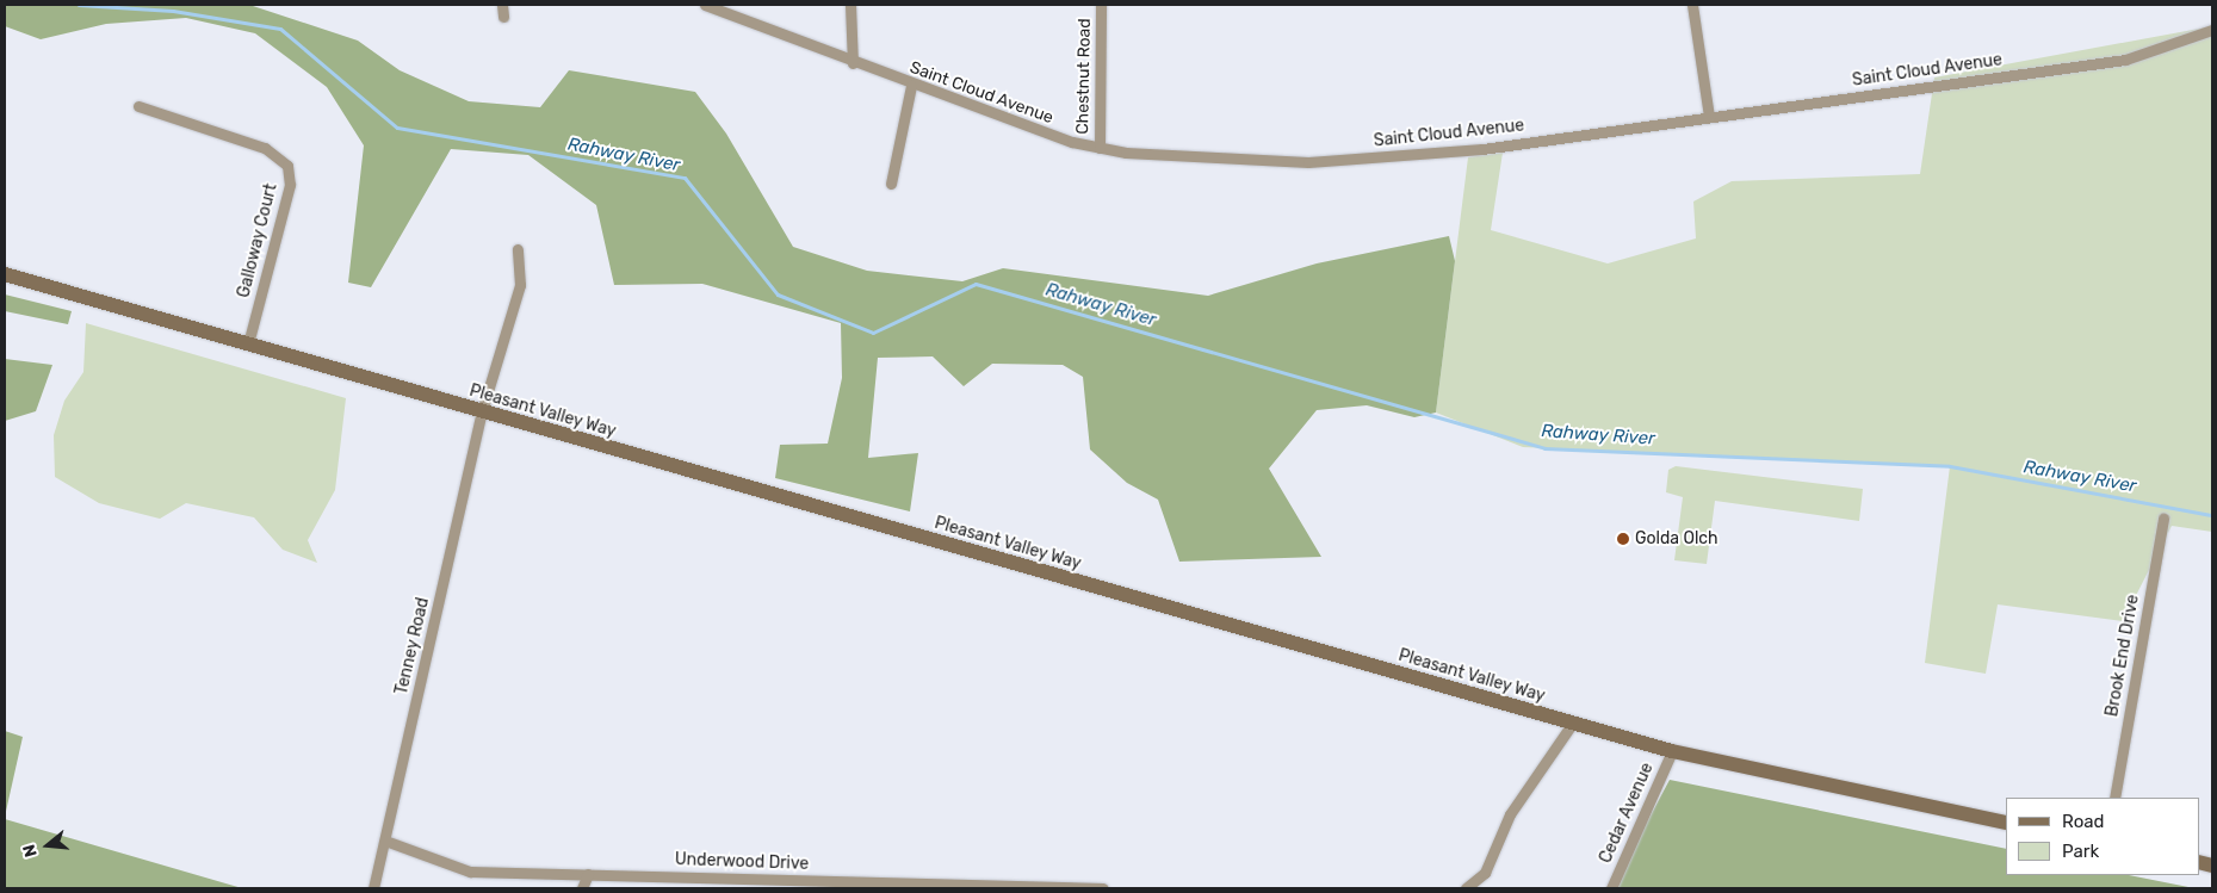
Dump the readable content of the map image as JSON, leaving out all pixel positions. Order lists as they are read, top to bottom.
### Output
{
  "streets": {
    "main road": ["Pleasant Valley Way"],
    "street": [
      "Saint Cloud Avenue",
      "Chestnut Road",
      "Galloway Court",
      "Tenney Road",
      "Brook End Drive",
      "Cedar Avenue",
      "Underwood Drive"
    ]
  },
  "crossings": [
    ["Saint Cloud Avenue", "Chestnut Road"],
    ["Galloway Court", "Pleasant Valley Way"],
    ["Pleasant Valley Way", "Tenney Road"],
    ["Pleasant Valley Way", "Cedar Avenue"],
    ["Tenney Road", "Underwood Drive"]
  ],
  "water": ["Rahway River"],
  "places": ["Golda Olch"],
  "legend": ["Road", "Park"],
  "north": "left"
}
